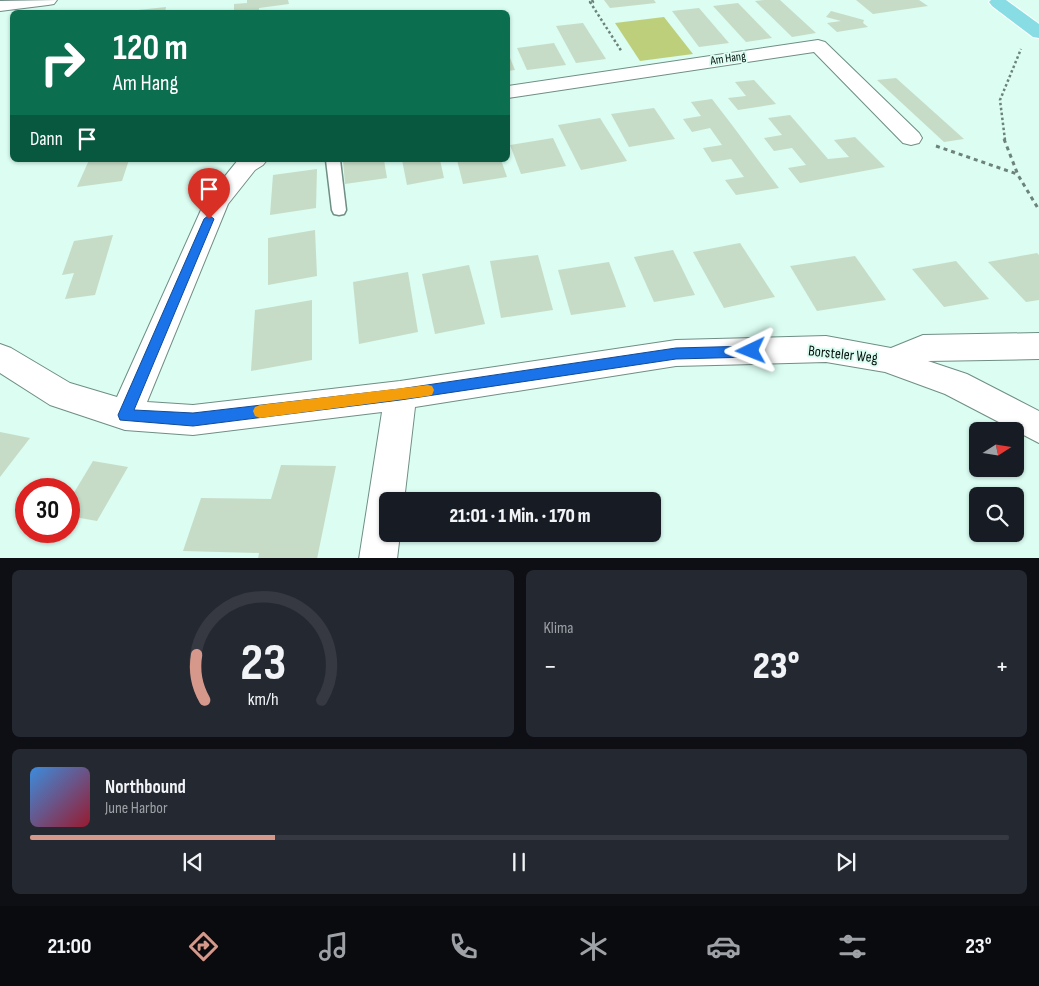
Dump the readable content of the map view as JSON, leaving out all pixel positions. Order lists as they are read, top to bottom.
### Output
{
  "streets": {
    "street": ["Am Hang", "Borsteler Weg"]
  },
  "north": "right",
  "page": {
    "turn": ["120 m", "Am Hang"],
    "then": "Dann",
    "limit": "30",
    "trip": "21:01 · 1 Min. · 170 m",
    "tile": "Klima",
    "heat": ["−", "23°", "+"],
    "song": ["Northbound", "June Harbor"],
    "tabs": ["21:00", "23°"],
    "gauge": ["23", "km/h"]
  }
}
